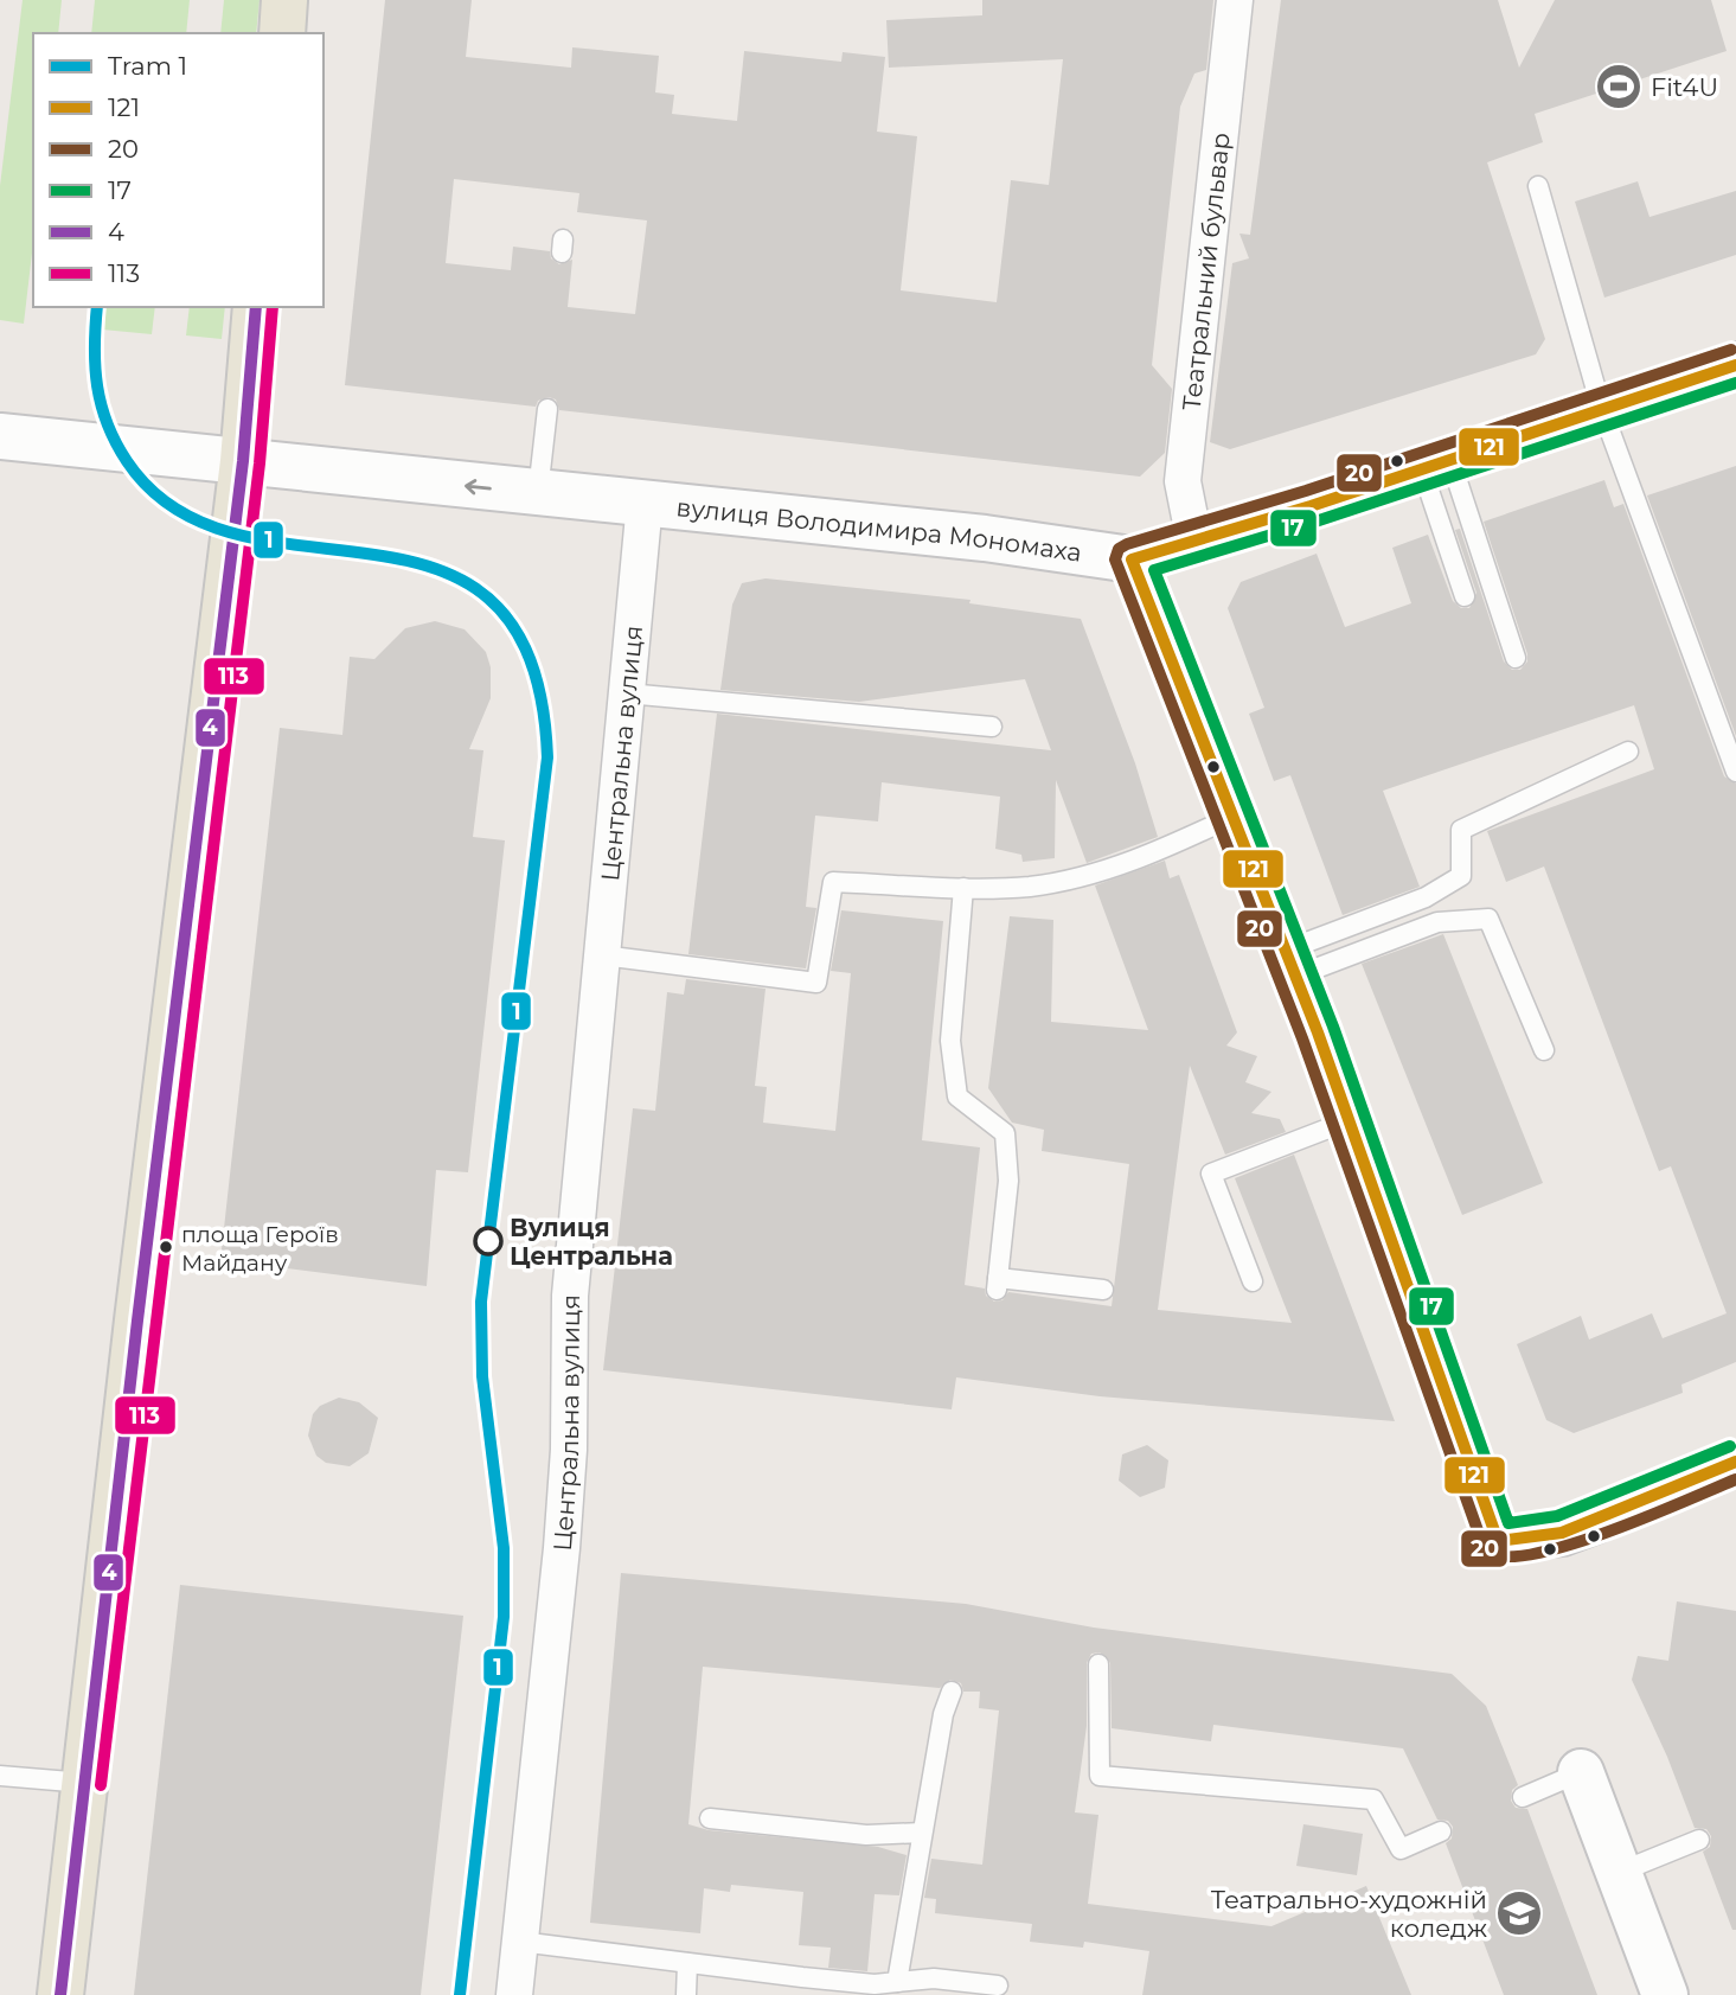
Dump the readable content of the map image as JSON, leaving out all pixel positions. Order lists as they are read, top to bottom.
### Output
{
  "streets": {
    "main road": ["вулиця Володимира Мономаха"],
    "street": ["Театральний бульвар", "Центральна вулиця"]
  },
  "crossings": [
    ["Театральний бульвар", "вулиця Володимира Мономаха"],
    ["вулиця Володимира Мономаха", "Центральна вулиця"]
  ],
  "places": {
    "sports": ["Fit4U"],
    "other": ["Вулиця Центральна", "площа Героїв Майдану"],
    "school or university": ["Театрально-художній коледж"]
  },
  "lines": [
    "tram line 1",
    "transit line 4",
    "transit line 113",
    "transit line 20",
    "transit line 121",
    "transit line 17"
  ],
  "legend": [
    "Tram 1",
    "121",
    "20",
    "17",
    "4",
    "113"
  ]
}
